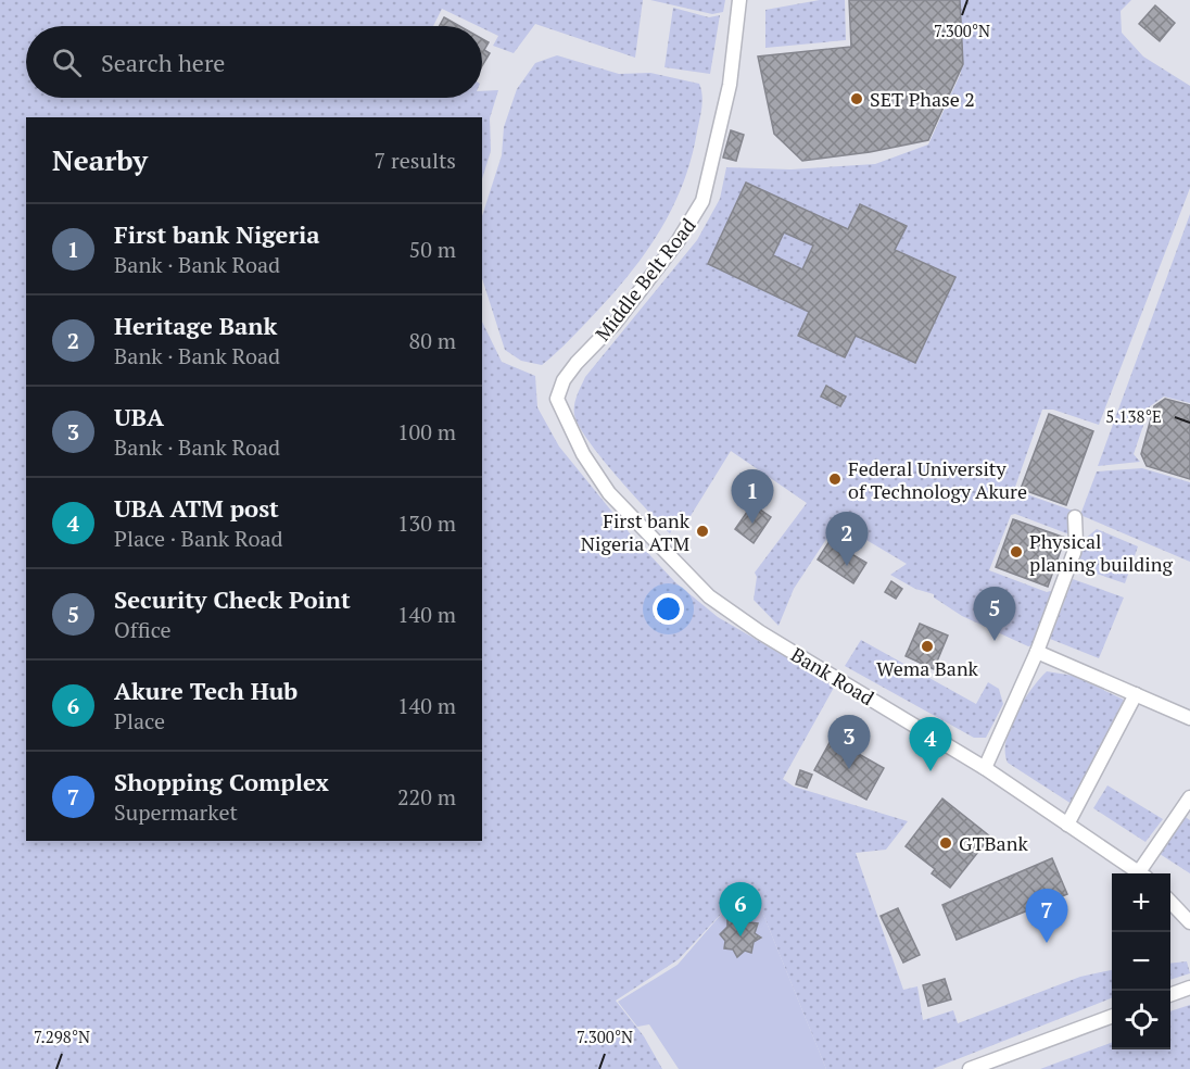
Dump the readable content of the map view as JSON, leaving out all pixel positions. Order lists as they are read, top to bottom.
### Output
{
  "streets": {
    "street": ["Middle Belt Road", "Bank Road"]
  },
  "crossings": [
    ["Middle Belt Road", "Bank Road"]
  ],
  "places": [
    "SET Phase 2",
    "Federal University of Technology Akure",
    "First bank Nigeria ATM",
    "Physical planing building",
    "Wema Bank",
    "GTBank"
  ],
  "page": {
    "search": "Search here",
    "heading": ["Nearby", "7 results"],
    "list": [
      {
        "mark": "1",
        "name": "First bank Nigeria",
        "note": "Bank · Bank Road",
        "value": "50 m"
      },
      {
        "mark": "2",
        "name": "Heritage Bank",
        "note": "Bank · Bank Road",
        "value": "80 m"
      },
      {
        "mark": "3",
        "name": "UBA",
        "note": "Bank · Bank Road",
        "value": "100 m"
      },
      {
        "mark": "4",
        "name": "UBA ATM post",
        "note": "Place · Bank Road",
        "value": "130 m"
      },
      {
        "mark": "5",
        "name": "Security Check Point",
        "note": "Office",
        "value": "140 m"
      },
      {
        "mark": "6",
        "name": "Akure Tech Hub",
        "note": "Place",
        "value": "140 m"
      },
      {
        "mark": "7",
        "name": "Shopping Complex",
        "note": "Supermarket",
        "value": "220 m"
      }
    ],
    "pins": [
      "1",
      "2",
      "5",
      "3",
      "4",
      "6",
      "7"
    ],
    "map_buttons": ["+", "−"]
  },
  "coordinates": ["7.300°N", "5.138°E", "7.298°N"]
}
